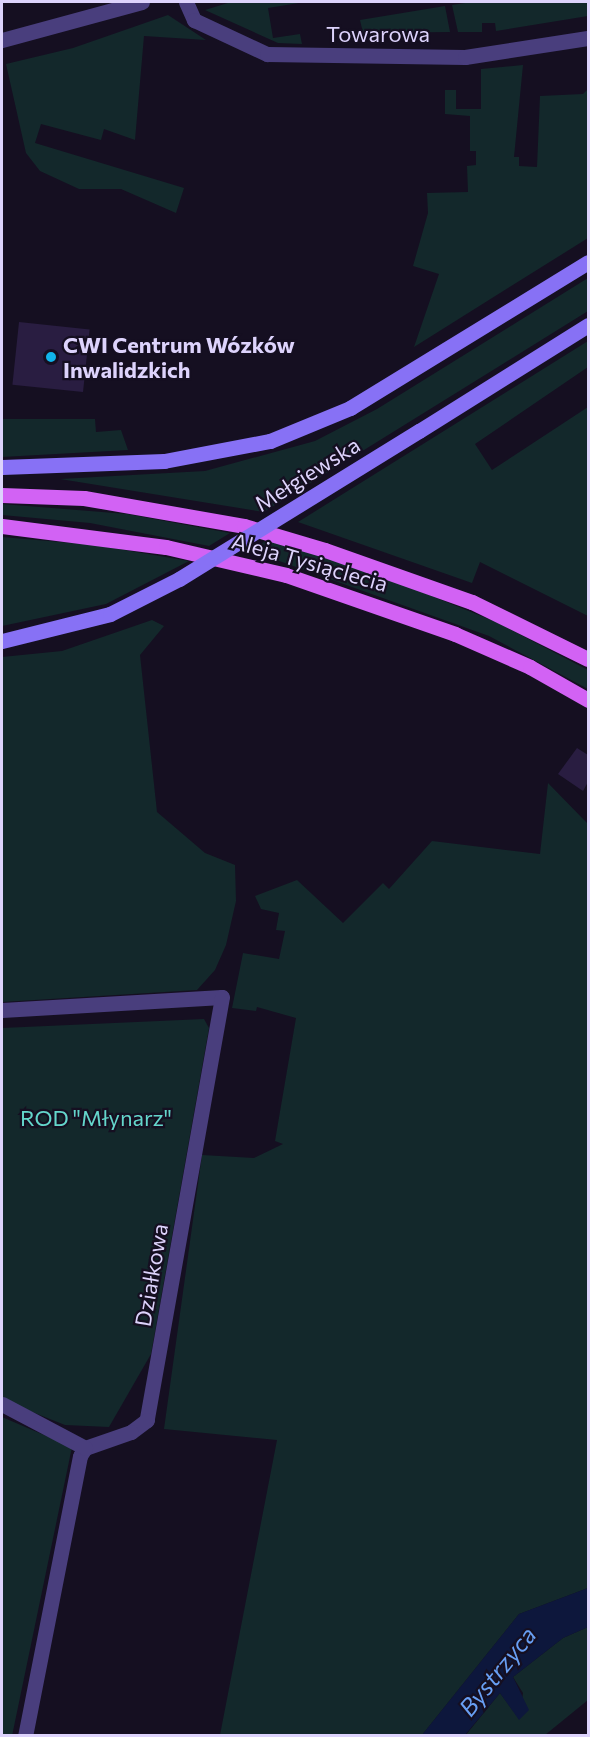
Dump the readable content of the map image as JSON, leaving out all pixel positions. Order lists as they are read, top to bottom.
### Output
{
  "streets": {
    "main road": ["Mełgiewska", "Aleja Tysiąclecia"],
    "street": ["Towarowa", "Działkowa"]
  },
  "water": ["Bystrzyca"],
  "parks": ["ROD \"Młynarz\""],
  "places": ["CWI Centrum Wózków Inwalidzkich"]
}
